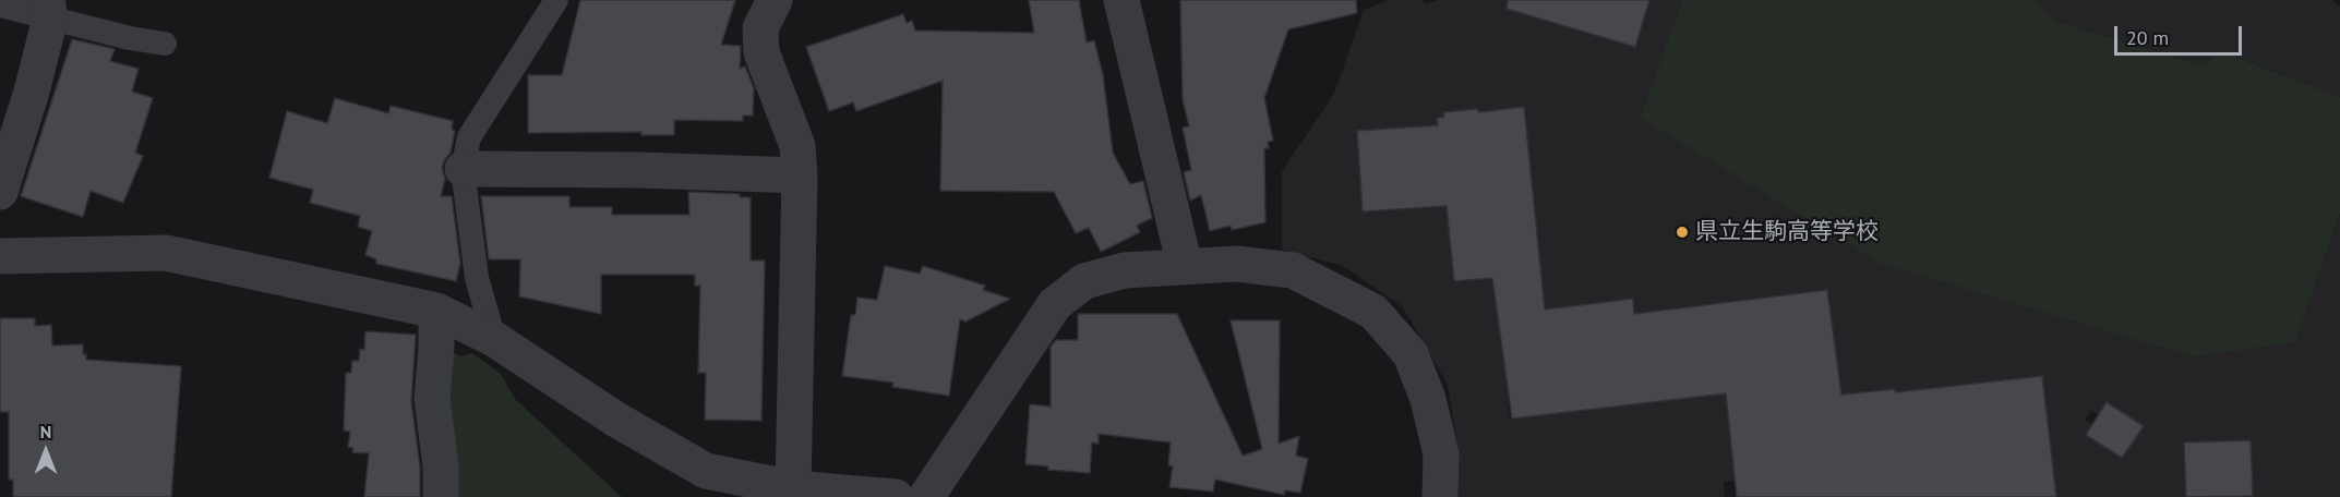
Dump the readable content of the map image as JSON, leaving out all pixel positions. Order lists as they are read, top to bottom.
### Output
{
  "places": ["県立生駒高等学校"],
  "scale_bar": "20 m",
  "north": "top"
}
